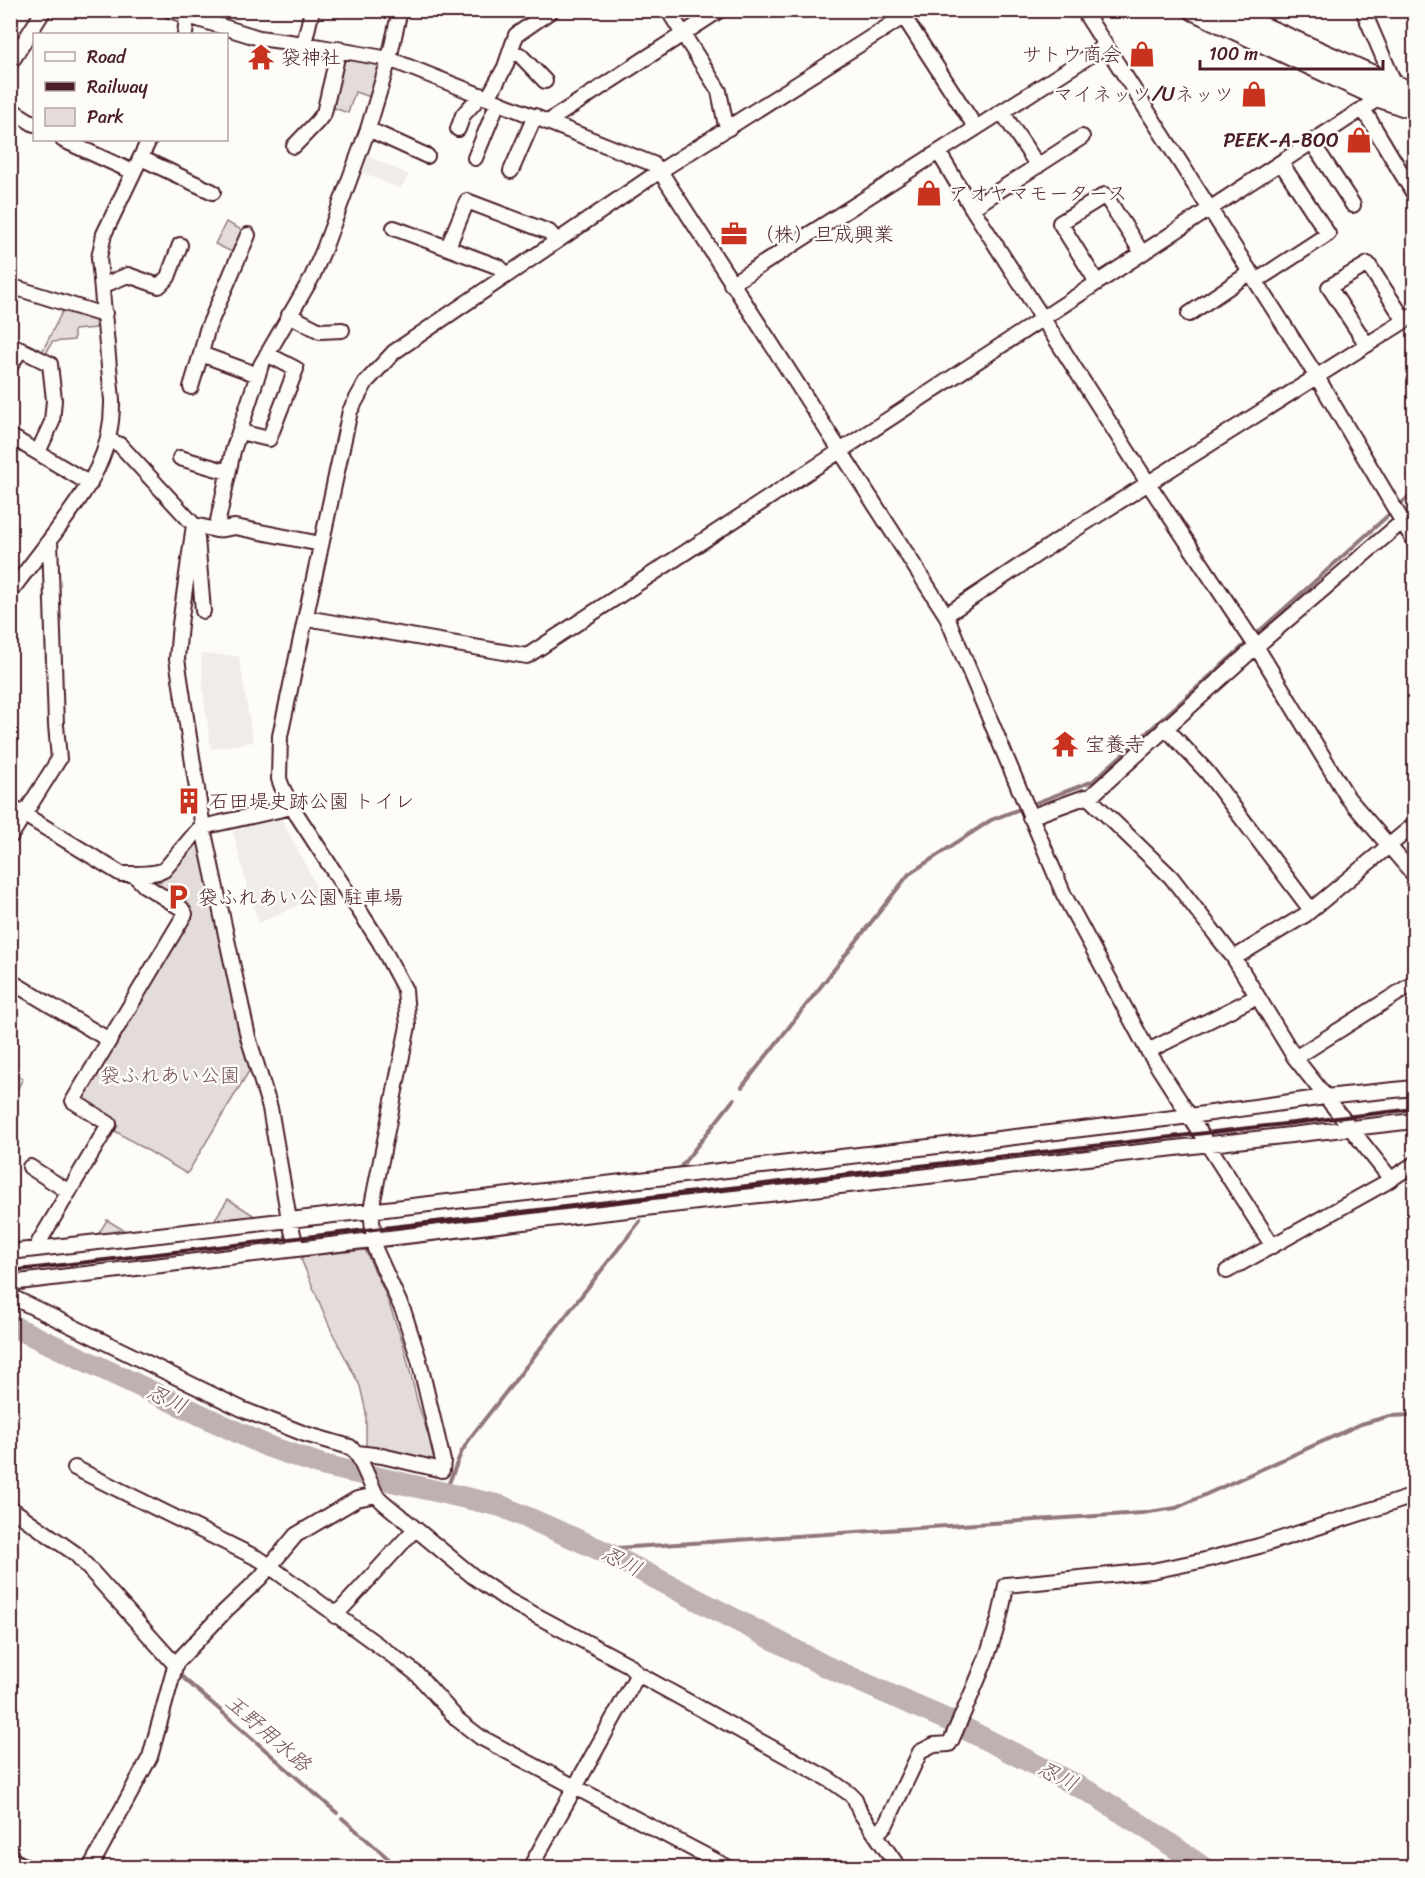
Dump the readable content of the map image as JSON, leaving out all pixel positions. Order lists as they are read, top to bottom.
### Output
{
  "water": ["忍川", "玉野用水路"],
  "parks": ["袋ふれあい公園"],
  "places": {
    "shop": [
      "サトウ商会",
      "マイネッツ/Uネッツ",
      "PEEK-A-BOO",
      "アオヤマモータース"
    ],
    "temple": ["袋神社", "宝養寺"],
    "office": ["（株）旦成興業"],
    "building": ["石田堤史跡公園 トイレ"],
    "parking": ["袋ふれあい公園 駐車場"]
  },
  "legend": ["Road", "Railway", "Park"],
  "scale_bar": "100 m"
}
